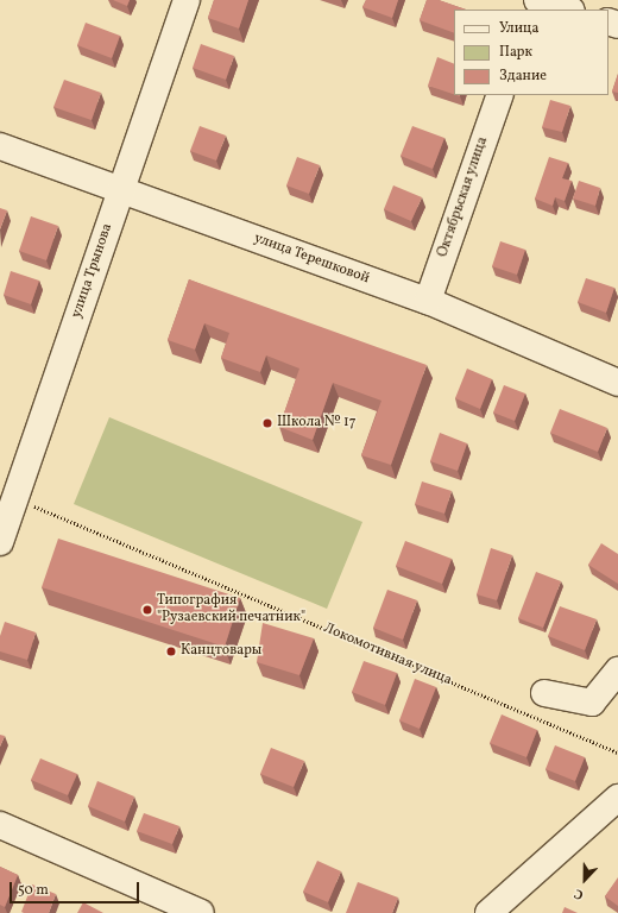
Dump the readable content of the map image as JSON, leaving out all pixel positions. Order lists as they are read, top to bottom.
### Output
{
  "streets": {
    "street": ["Октябрьская улица", "улица Терешковой", "улица Трынова"],
    "path": ["Локомотивная улица"]
  },
  "crossings": [
    ["Октябрьская улица", "улица Терешковой"],
    ["улица Терешковой", "улица Трынова"],
    ["улица Трынова", "Локомотивная улица"]
  ],
  "places": ["Школа № 17", "Типография \"Рузаевский печатник\"", "Канцтовары"],
  "legend": ["Улица", "Парк", "Здание"],
  "scale_bar": "50 m",
  "north": "bottom"
}
